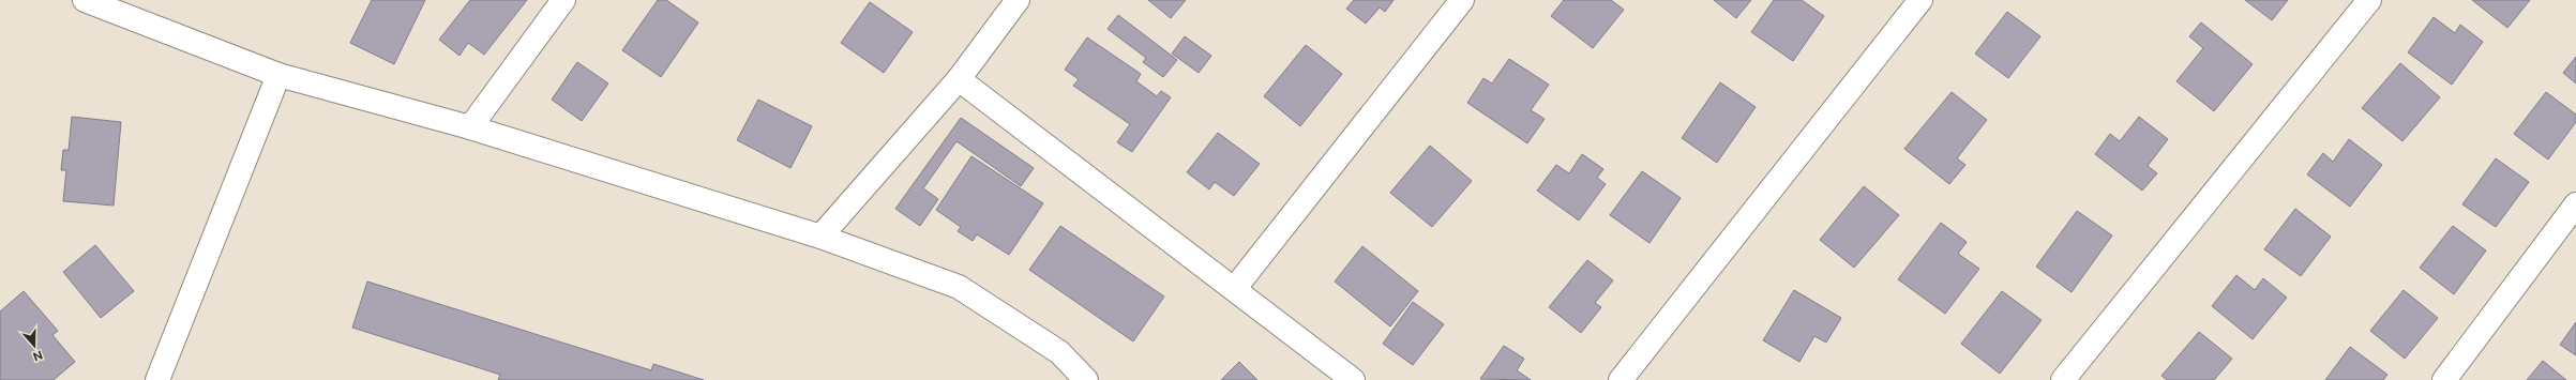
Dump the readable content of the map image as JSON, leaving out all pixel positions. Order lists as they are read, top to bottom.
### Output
{
  "north": "bottom"
}
